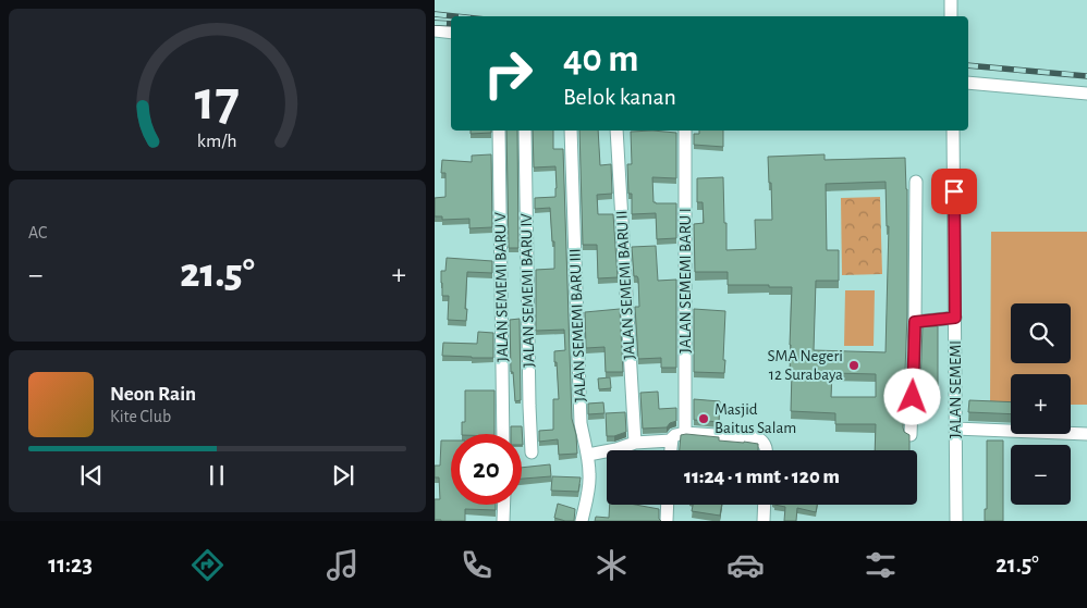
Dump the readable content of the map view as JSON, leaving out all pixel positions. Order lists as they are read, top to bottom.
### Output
{
  "streets": {
    "street": [
      "JALAN SEMEMI BARU I",
      "JALAN SEMEMI BARU II",
      "JALAN SEMEMI BARU V",
      "JALAN SEMEMI BARU IV",
      "JALAN SEMEMI BARU III",
      "JALAN SEMEMI"
    ]
  },
  "places": ["SMA Negeri 12 Surabaya", "Masjid Baitus Salam"],
  "page": {
    "turn": ["40 m", "Belok kanan"],
    "tile": "AC",
    "heat": ["−", "21.5°", "+"],
    "map_buttons": ["+", "−"],
    "song": ["Neon Rain", "Kite Club"],
    "limit": "20",
    "trip": "11:24 · 1 mnt · 120 m",
    "tabs": ["11:23", "21.5°"],
    "gauge": ["17", "km/h"]
  }
}
